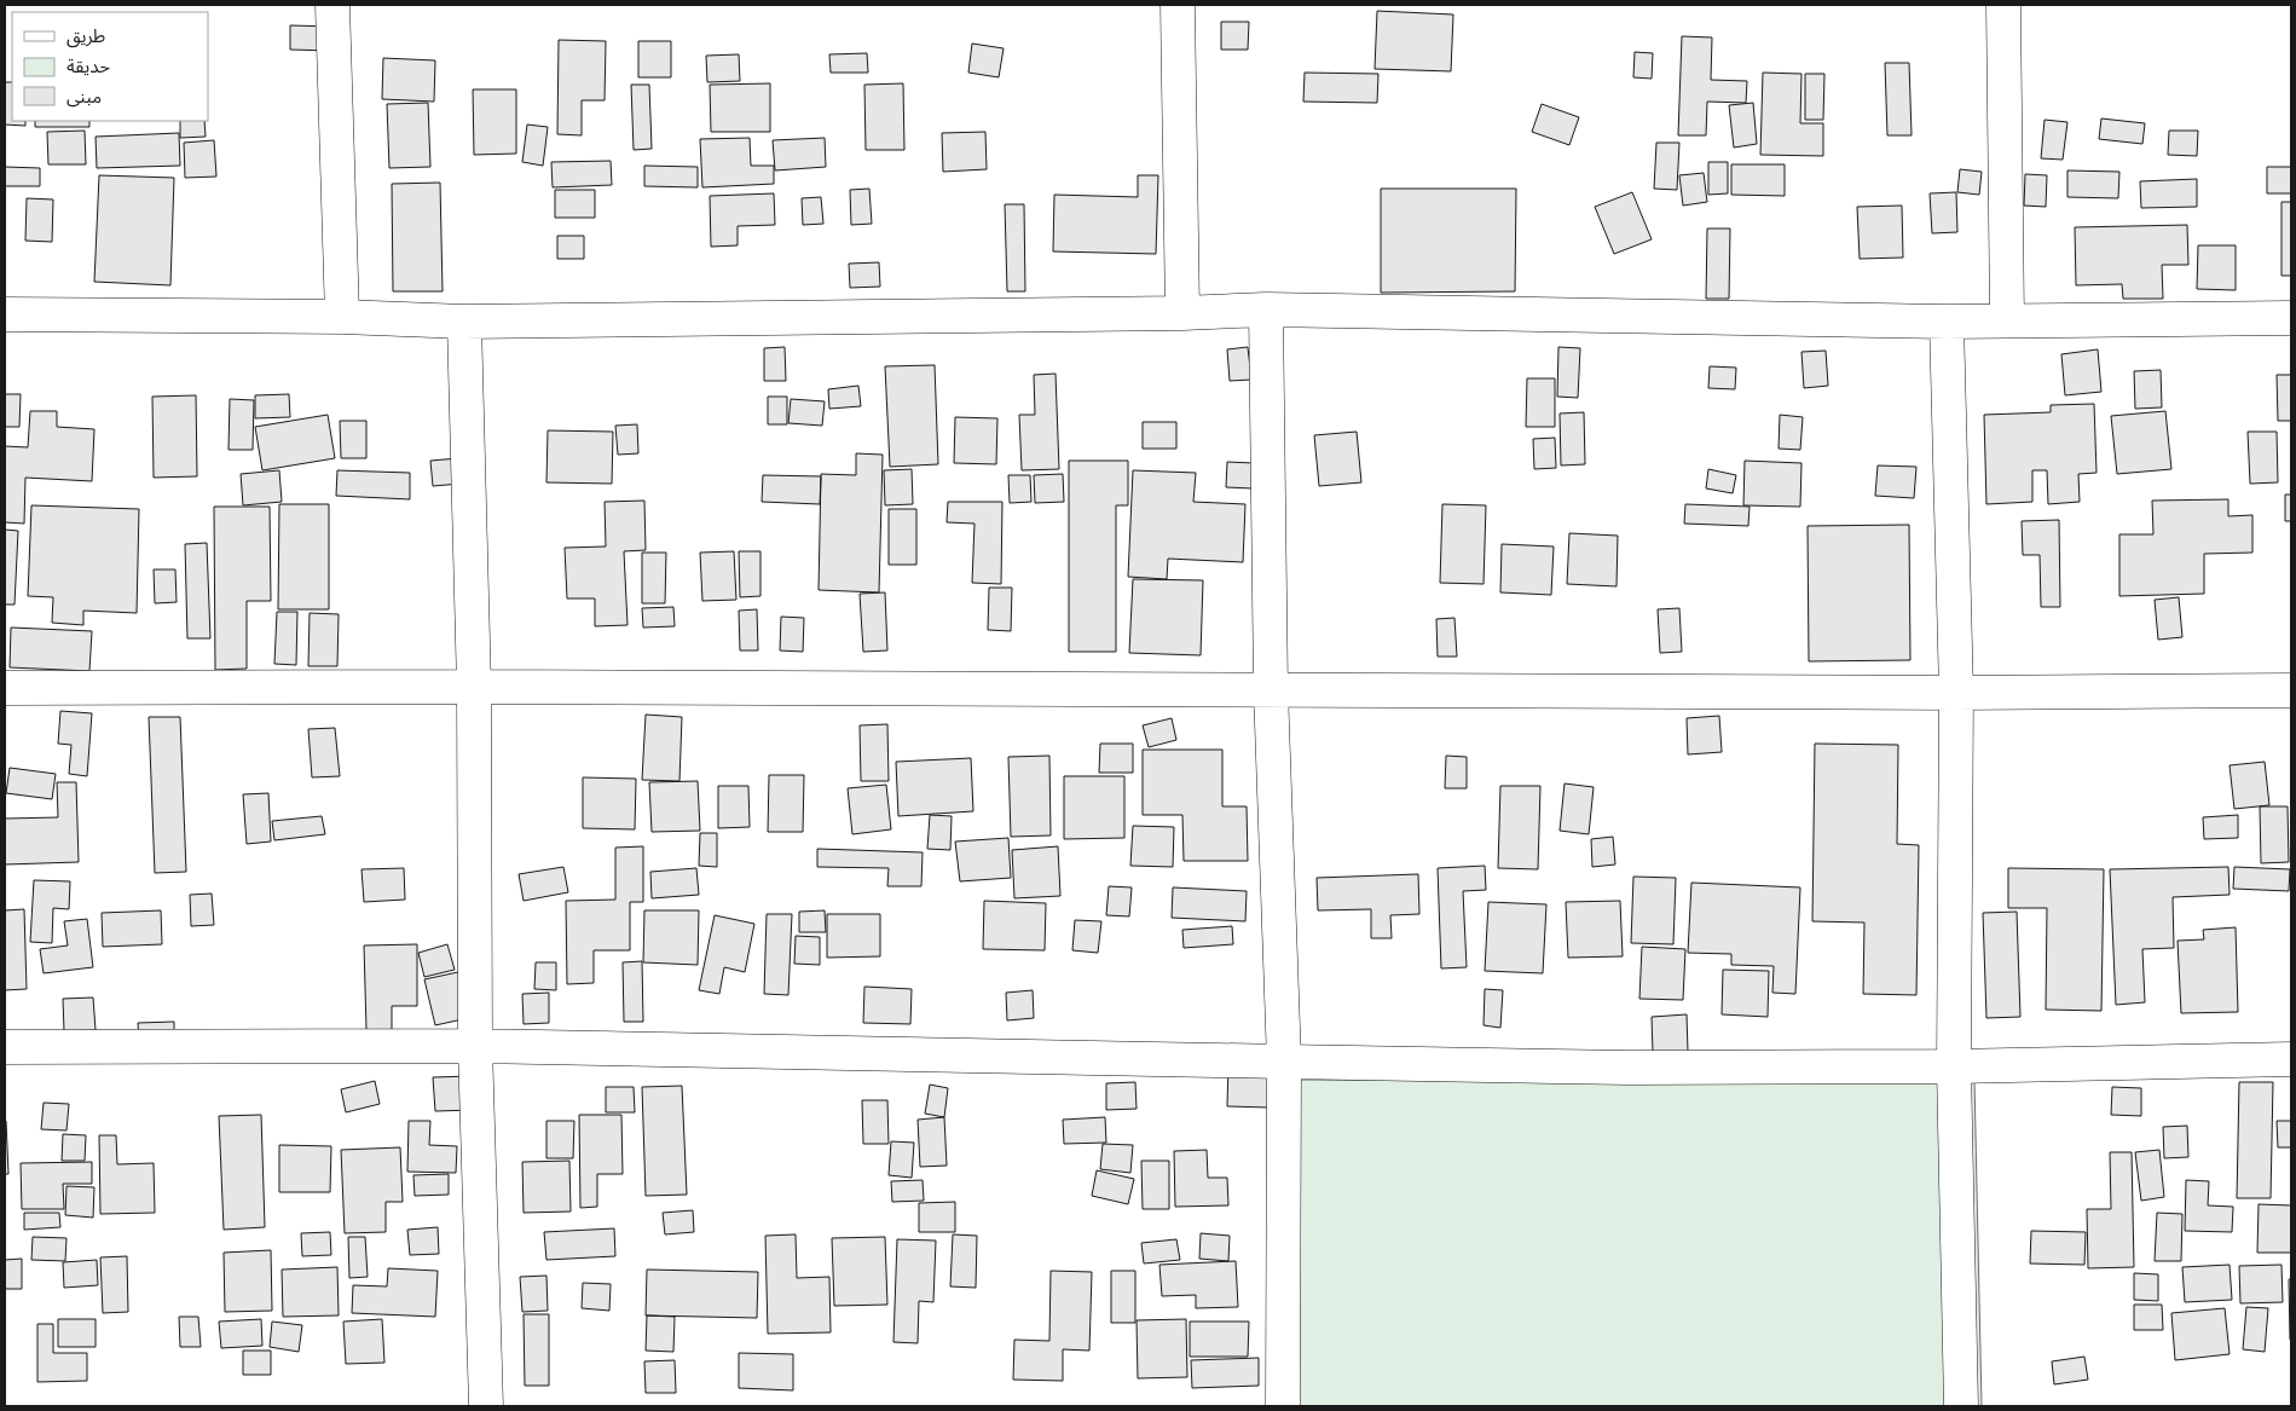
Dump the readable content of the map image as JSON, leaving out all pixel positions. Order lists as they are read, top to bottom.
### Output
{
  "legend": ["طريق", "حديقة", "مبنى"]
}
